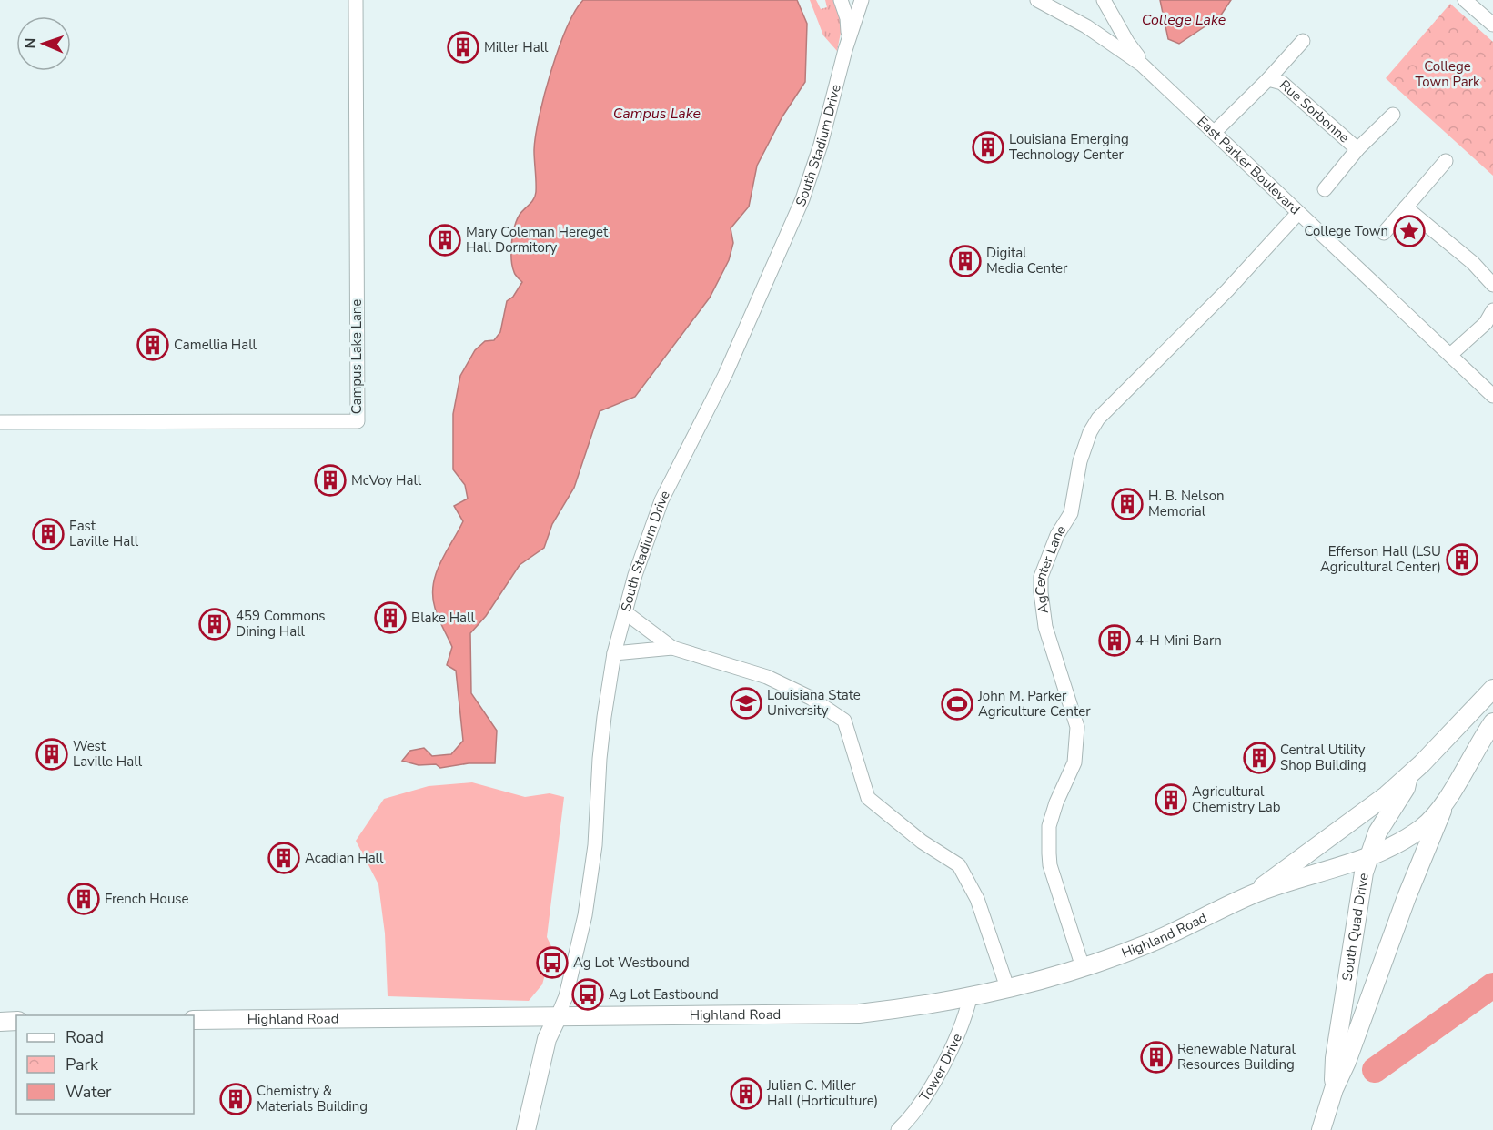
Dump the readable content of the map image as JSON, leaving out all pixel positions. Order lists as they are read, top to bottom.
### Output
{
  "streets": {
    "street": [
      "Rue Sorbonne",
      "South Stadium Drive",
      "East Parker Boulevard",
      "Campus Lake Lane",
      "AgCenter Lane",
      "South Quad Drive",
      "Highland Road",
      "Tower Drive"
    ]
  },
  "crossings": [
    ["South Stadium Drive", "Highland Road"],
    ["East Parker Boulevard", "AgCenter Lane"],
    ["AgCenter Lane", "Highland Road"],
    ["South Quad Drive", "Highland Road"],
    ["Highland Road", "Tower Drive"]
  ],
  "water": ["College Lake", "Campus Lake"],
  "parks": ["College Town Park"],
  "places": {
    "building": [
      "Miller Hall",
      "Louisiana Emerging Technology Center",
      "Mary Coleman Hereget Hall Dormitory",
      "Digital Media Center",
      "Camellia Hall",
      "McVoy Hall",
      "H. B. Nelson Memorial",
      "East Laville Hall",
      "Efferson Hall (LSU Agricultural Center)",
      "Blake Hall",
      "459 Commons Dining Hall",
      "4-H Mini Barn",
      "West Laville Hall",
      "Central Utility Shop Building",
      "Agricultural Chemistry Lab",
      "Acadian Hall",
      "French House",
      "Renewable Natural Resources Building",
      "Julian C. Miller Hall (Horticulture)",
      "Chemistry & Materials Building"
    ],
    "place": ["College Town"],
    "school or university": ["Louisiana State University"],
    "sports": ["John M. Parker Agriculture Center"],
    "bus stop": ["Ag Lot Westbound", "Ag Lot Eastbound"]
  },
  "legend": ["Road", "Park", "Water"],
  "north": "left"
}
